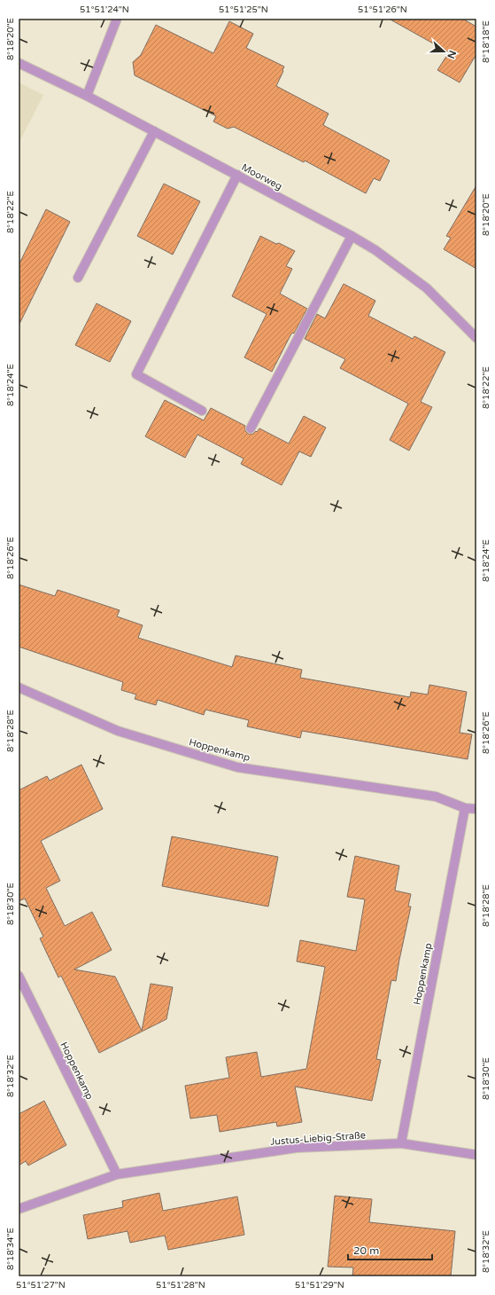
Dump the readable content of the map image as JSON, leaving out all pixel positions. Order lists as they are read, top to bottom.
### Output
{
  "streets": {
    "street": ["Moorweg", "Hoppenkamp", "Justus-Liebig-Straße"]
  },
  "crossings": [
    ["Hoppenkamp", "Justus-Liebig-Straße"]
  ],
  "scale_bar": "20 m",
  "north": "right",
  "coordinates": [
    "51°51'24\"N",
    "51°51'25\"N",
    "51°51'26\"N",
    "8°18'20\"E",
    "8°18'18\"E",
    "8°18'22\"E",
    "8°18'24\"E",
    "8°18'26\"E",
    "8°18'28\"E",
    "8°18'30\"E",
    "8°18'32\"E",
    "8°18'34\"E",
    "51°51'27\"N",
    "51°51'28\"N",
    "51°51'29\"N"
  ]
}
